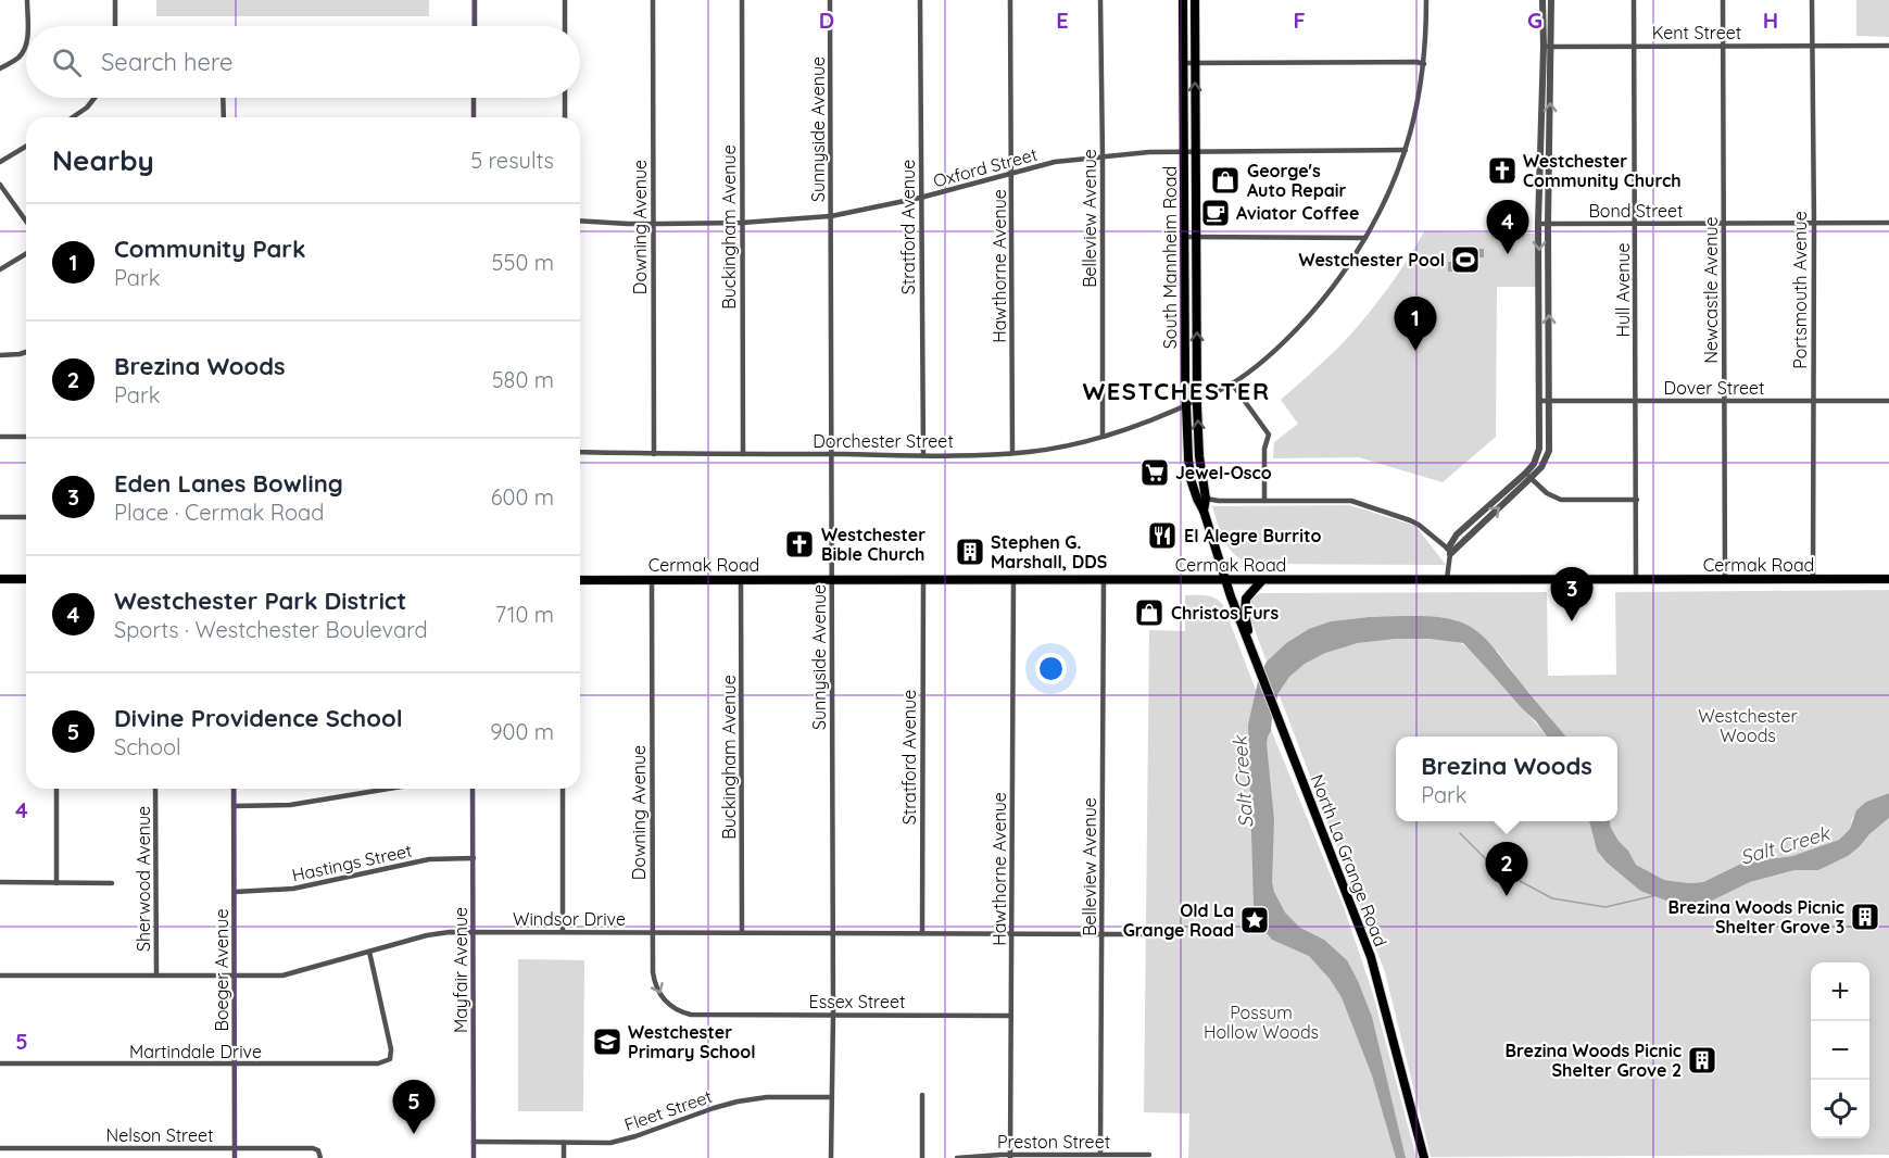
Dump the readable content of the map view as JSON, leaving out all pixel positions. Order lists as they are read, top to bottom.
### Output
{
  "streets": {
    "main road": ["South Mannheim Road", "Cermak Road", "North La Grange Road"],
    "street": [
      "Kent Street",
      "Sunnyside Avenue",
      "Oxford Street",
      "Bond Street",
      "Belleview Avenue",
      "Downing Avenue",
      "Buckingham Avenue",
      "Stratford Avenue",
      "Hawthorne Avenue",
      "Hull Avenue",
      "Newcastle Avenue",
      "Portsmouth Avenue",
      "Dover Street",
      "Dorchester Street",
      "Hastings Street",
      "Sherwood Avenue",
      "Windsor Drive",
      "Boeger Avenue",
      "Mayfair Avenue",
      "Essex Street",
      "Martindale Drive",
      "Fleet Street",
      "Nelson Street",
      "Preston Street"
    ]
  },
  "crossings": [
    ["Kent Street", "Hull Avenue"],
    ["Kent Street", "Newcastle Avenue"],
    ["Kent Street", "Portsmouth Avenue"],
    ["Sunnyside Avenue", "Oxford Street"],
    ["Sunnyside Avenue", "Dorchester Street"],
    ["Sunnyside Avenue", "Cermak Road"],
    ["Sunnyside Avenue", "Windsor Drive"],
    ["Sunnyside Avenue", "Essex Street"],
    ["Sunnyside Avenue", "Fleet Street"],
    ["Oxford Street", "Belleview Avenue"],
    ["Oxford Street", "Downing Avenue"],
    ["Oxford Street", "Buckingham Avenue"],
    ["Oxford Street", "Stratford Avenue"],
    ["Oxford Street", "South Mannheim Road"],
    ["Oxford Street", "Hawthorne Avenue"],
    ["Oxford Street", "Dorchester Street"],
    ["Bond Street", "Hull Avenue"],
    ["Bond Street", "Newcastle Avenue"],
    ["Bond Street", "Portsmouth Avenue"],
    ["Belleview Avenue", "Dorchester Street"],
    ["Belleview Avenue", "Cermak Road"],
    ["Belleview Avenue", "Windsor Drive"],
    ["Belleview Avenue", "Preston Street"],
    ["Downing Avenue", "Dorchester Street"],
    ["Downing Avenue", "Cermak Road"],
    ["Downing Avenue", "Windsor Drive"],
    ["Downing Avenue", "Essex Street"],
    ["Buckingham Avenue", "Dorchester Street"],
    ["Buckingham Avenue", "Cermak Road"],
    ["Buckingham Avenue", "Windsor Drive"],
    ["Stratford Avenue", "Dorchester Street"],
    ["Stratford Avenue", "Cermak Road"],
    ["Stratford Avenue", "Windsor Drive"],
    ["South Mannheim Road", "Dorchester Street"],
    ["South Mannheim Road", "Cermak Road"],
    ["South Mannheim Road", "North La Grange Road"],
    ["Hawthorne Avenue", "Dorchester Street"],
    ["Hawthorne Avenue", "Cermak Road"],
    ["Hawthorne Avenue", "Windsor Drive"],
    ["Hawthorne Avenue", "Essex Street"],
    ["Hawthorne Avenue", "Preston Street"],
    ["Hull Avenue", "Dover Street"],
    ["Hull Avenue", "Cermak Road"],
    ["Newcastle Avenue", "Dover Street"],
    ["Newcastle Avenue", "Cermak Road"],
    ["Portsmouth Avenue", "Dover Street"],
    ["Portsmouth Avenue", "Cermak Road"],
    ["Cermak Road", "North La Grange Road"],
    ["Hastings Street", "Boeger Avenue"],
    ["Hastings Street", "Mayfair Avenue"],
    ["Sherwood Avenue", "Windsor Drive"],
    ["Windsor Drive", "Boeger Avenue"],
    ["Windsor Drive", "Mayfair Avenue"],
    ["Windsor Drive", "Martindale Drive"],
    ["Boeger Avenue", "Martindale Drive"],
    ["Boeger Avenue", "Nelson Street"],
    ["Mayfair Avenue", "Fleet Street"]
  ],
  "districts": ["WESTCHESTER"],
  "water": ["Salt Creek"],
  "parks": ["Westchester Woods", "Possum Hollow Woods"],
  "places": {
    "church": ["Westchester Community Church", "Westchester Bible Church"],
    "shop": ["George's Auto Repair", "Christos Furs"],
    "cafe": ["Aviator Coffee"],
    "sports": ["Westchester Pool"],
    "supermarket": ["Jewel-Osco"],
    "restaurant": ["El Alegre Burrito"],
    "building": ["Stephen G. Marshall, DDS", "Brezina Woods Picnic Shelter Grove 3", "Brezina Woods Picnic Shelter Grove 2"],
    "place": ["Old La Grange Road"],
    "school or university": ["Westchester Primary School"]
  },
  "page": {
    "search": "Search here",
    "heading": ["Nearby", "5 results"],
    "pins": [
      "4",
      "1",
      "3",
      "2",
      "5"
    ],
    "list": [
      {
        "mark": "1",
        "name": "Community Park",
        "note": "Park",
        "value": "550 m"
      },
      {
        "mark": "2",
        "name": "Brezina Woods",
        "note": "Park",
        "value": "580 m"
      },
      {
        "mark": "3",
        "name": "Eden Lanes Bowling",
        "note": "Place · Cermak Road",
        "value": "600 m"
      },
      {
        "mark": "4",
        "name": "Westchester Park District",
        "note": "Sports · Westchester Boulevard",
        "value": "710 m"
      },
      {
        "mark": "5",
        "name": "Divine Providence School",
        "note": "School",
        "value": "900 m"
      }
    ],
    "popup": ["Brezina Woods", "Park"],
    "map_buttons": ["+", "−"]
  },
  "grid": {
    "columns": [
      "D",
      "E",
      "F",
      "G",
      "H"
    ],
    "rows": ["4", "5"]
  }
}
